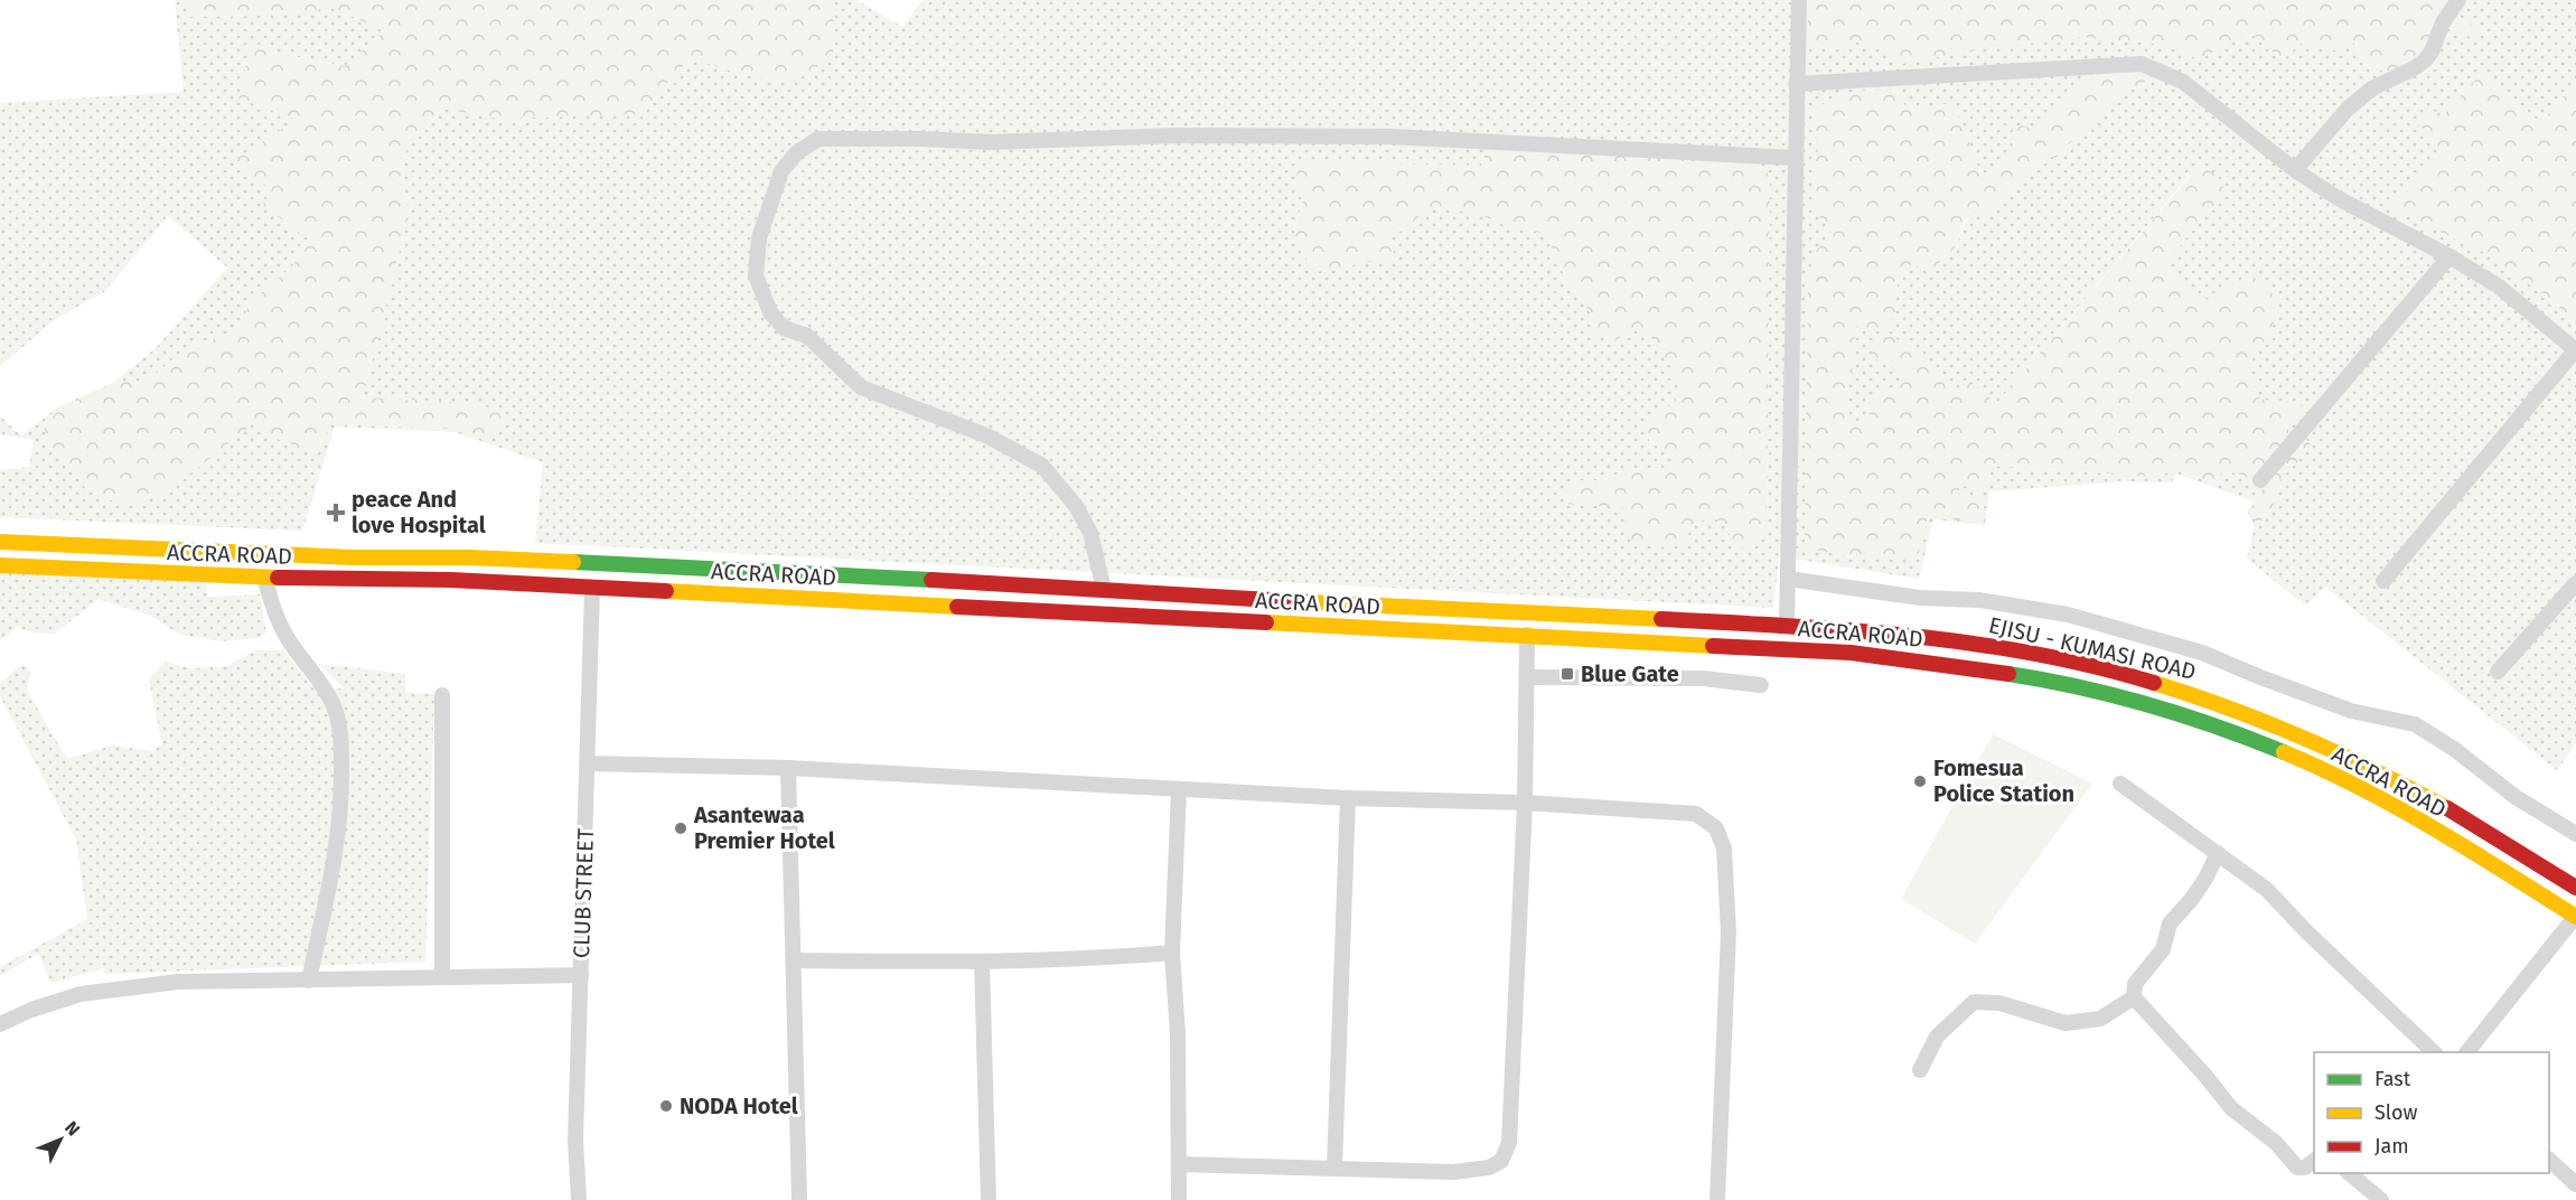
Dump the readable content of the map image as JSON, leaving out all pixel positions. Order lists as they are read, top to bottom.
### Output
{
  "streets": {
    "highway": ["ACCRA ROAD", "EJISU - KUMASI ROAD"],
    "street": ["CLUB STREET"]
  },
  "crossings": [
    ["ACCRA ROAD", "EJISU - KUMASI ROAD"],
    ["ACCRA ROAD", "CLUB STREET"]
  ],
  "places": {
    "health": ["peace And love Hospital"],
    "transit": ["Blue Gate"],
    "other": ["Fomesua Police Station", "Asantewaa Premier Hotel", "NODA Hotel"]
  },
  "legend": ["Fast", "Slow", "Jam"],
  "north": "top right"
}
